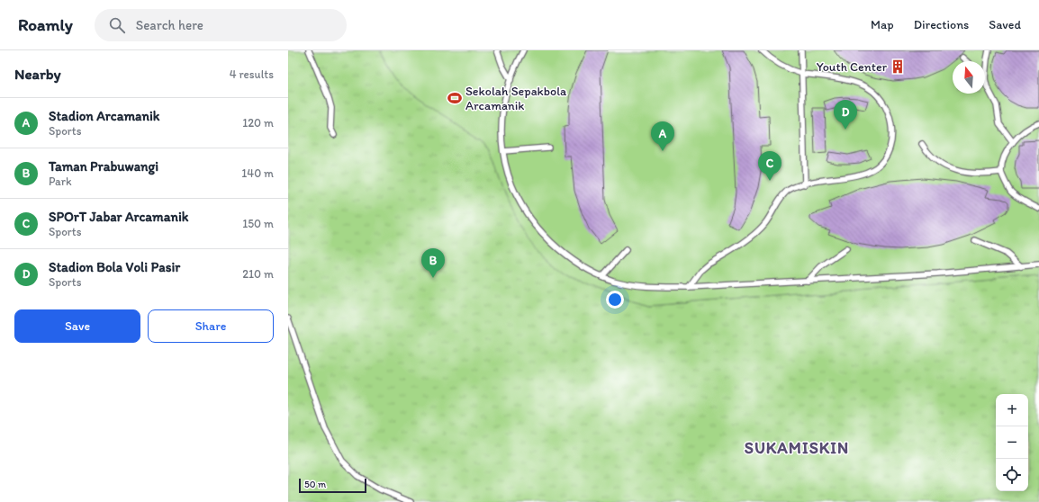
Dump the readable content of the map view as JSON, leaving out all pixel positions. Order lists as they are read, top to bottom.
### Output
{
  "districts": ["SUKAMISKIN"],
  "places": {
    "building": ["Youth Center"],
    "sports": ["Sekolah Sepakbola Arcamanik"]
  },
  "scale_bar": "50 m",
  "north": "top",
  "page": {
    "header": "Roamly",
    "search": "Search here",
    "nav": ["Map", "Directions", "Saved"],
    "heading": ["Nearby", "4 results"],
    "list": [
      {
        "mark": "A",
        "name": "Stadion Arcamanik",
        "note": "Sports",
        "value": "120 m"
      },
      {
        "mark": "B",
        "name": "Taman Prabuwangi",
        "note": "Park",
        "value": "140 m"
      },
      {
        "mark": "C",
        "name": "SPOrT Jabar Arcamanik",
        "note": "Sports",
        "value": "150 m"
      },
      {
        "mark": "D",
        "name": "Stadion Bola Voli Pasir",
        "note": "Sports",
        "value": "210 m"
      }
    ],
    "pins": [
      "D",
      "A",
      "C",
      "B"
    ],
    "buttons": ["Save", "Share"],
    "map_buttons": ["+", "−"],
    "scale": "50 m"
  }
}
